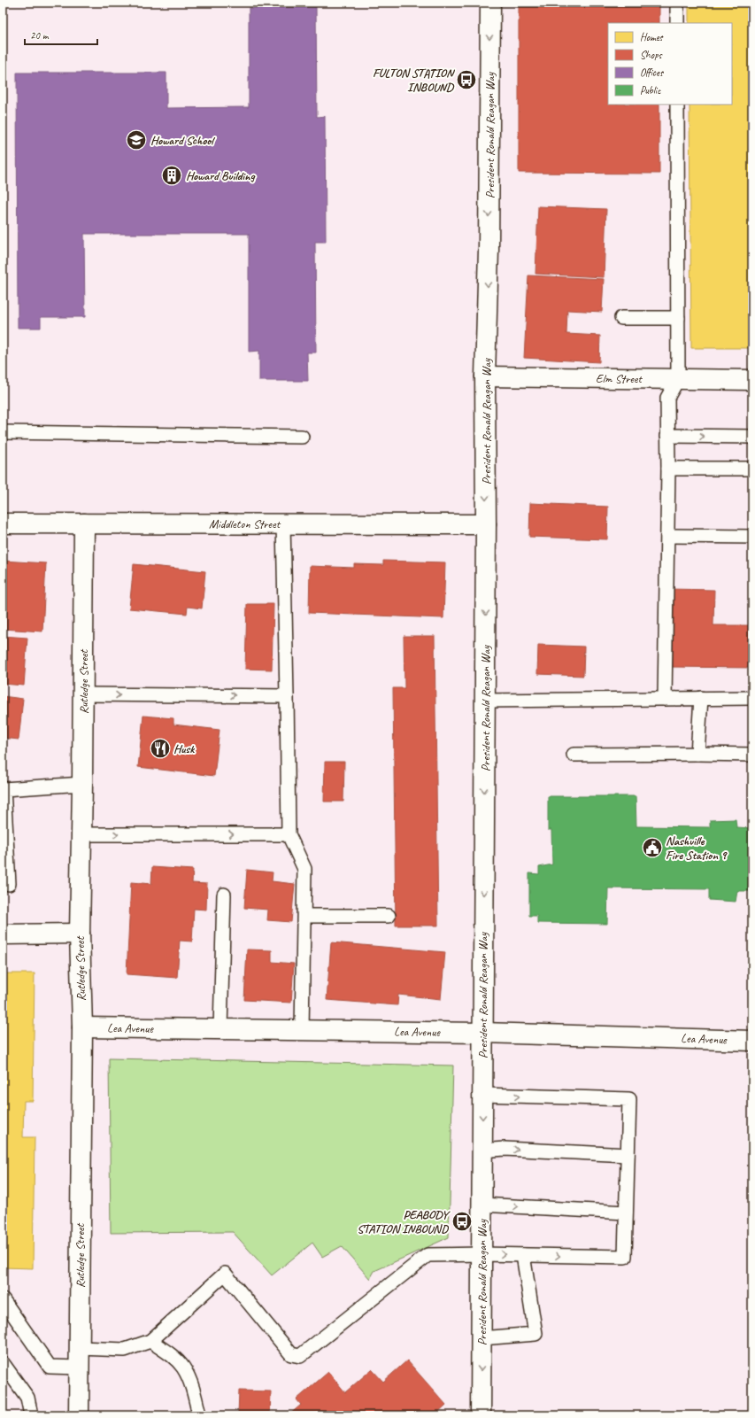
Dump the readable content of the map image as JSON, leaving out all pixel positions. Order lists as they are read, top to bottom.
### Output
{
  "streets": {
    "street": [
      "President Ronald Reagan Way",
      "Elm Street",
      "Middleton Street",
      "Rutledge Street",
      "Lea Avenue"
    ]
  },
  "crossings": [
    ["President Ronald Reagan Way", "Elm Street"],
    ["President Ronald Reagan Way", "Middleton Street"],
    ["President Ronald Reagan Way", "Lea Avenue"],
    ["Middleton Street", "Rutledge Street"],
    ["Rutledge Street", "Lea Avenue"]
  ],
  "one_way": ["President Ronald Reagan Way"],
  "places": {
    "bus stop": ["FULTON STATION INBOUND", "PEABODY STATION INBOUND"],
    "school or university": ["Howard School"],
    "building": ["Howard Building"],
    "restaurant": ["Husk"],
    "public building": ["Nashville Fire Station 9"]
  },
  "legend": [
    "Homes",
    "Shops",
    "Offices",
    "Public"
  ],
  "scale_bar": "20 m"
}
